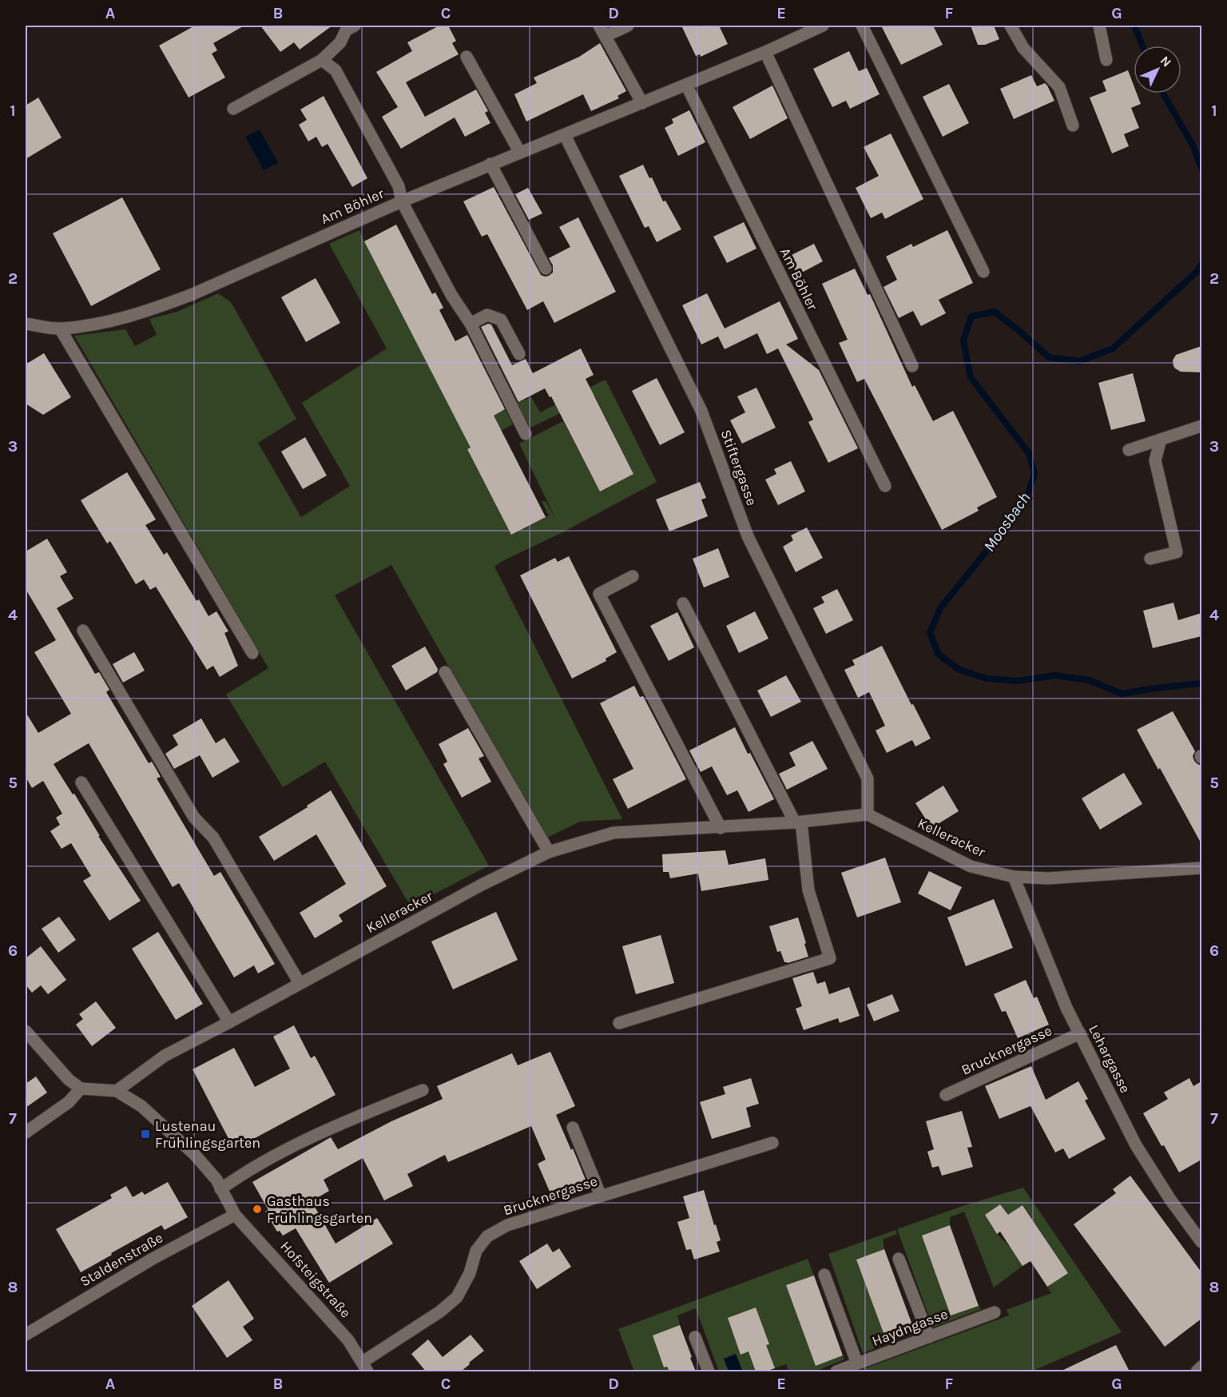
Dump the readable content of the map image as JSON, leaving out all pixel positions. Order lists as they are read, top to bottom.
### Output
{
  "streets": {
    "street": [
      "Am Böhler",
      "Stiftergasse",
      "Kelleracker",
      "Brucknergasse",
      "Lehargasse",
      "Staldenstraße",
      "Hofsteigstraße",
      "Haydngasse"
    ]
  },
  "crossings": [
    ["Am Böhler", "Stiftergasse"],
    ["Stiftergasse", "Kelleracker"],
    ["Kelleracker", "Lehargasse"],
    ["Kelleracker", "Hofsteigstraße"],
    ["Brucknergasse", "Lehargasse"],
    ["Brucknergasse", "Hofsteigstraße"],
    ["Staldenstraße", "Hofsteigstraße"]
  ],
  "water": ["Moosbach"],
  "places": {
    "transit": ["Lustenau Frühlingsgarten"],
    "other": ["Gasthaus Frühlingsgarten"]
  },
  "north": "top right",
  "grid": {
    "columns": [
      "A",
      "B",
      "C",
      "D",
      "E",
      "F",
      "G"
    ],
    "rows": [
      "1",
      "2",
      "3",
      "4",
      "5",
      "6",
      "7",
      "8"
    ]
  }
}
